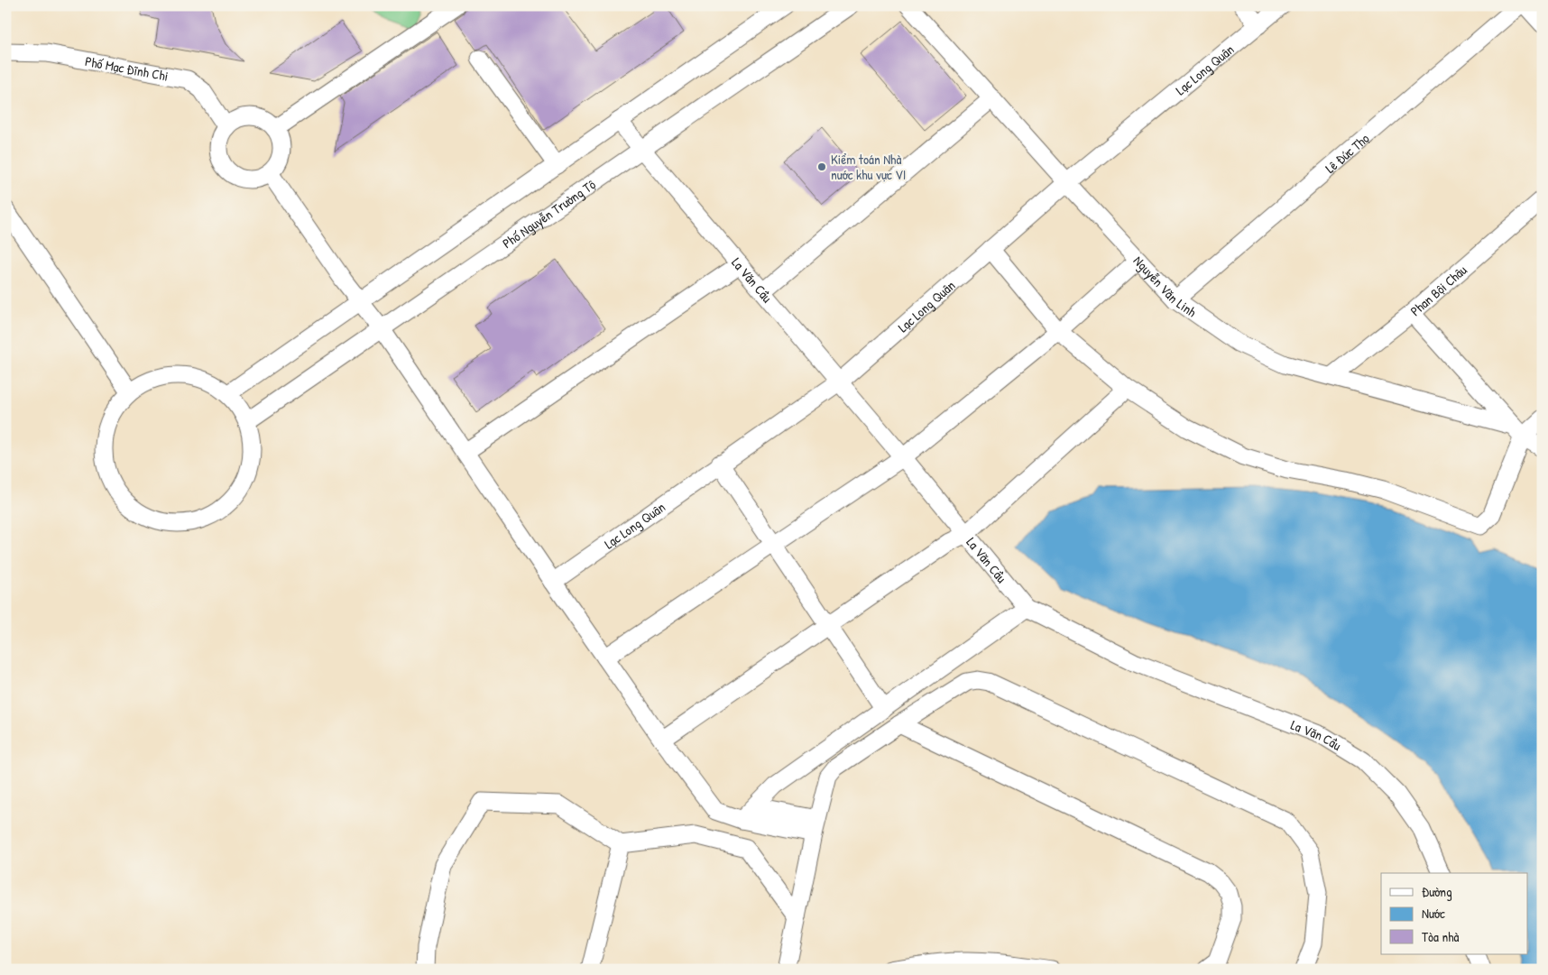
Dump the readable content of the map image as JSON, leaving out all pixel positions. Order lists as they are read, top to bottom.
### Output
{
  "streets": {
    "street": [
      "Phố Mạc Đĩnh Chi",
      "Lạc Long Quân",
      "Lê Đức Thọ",
      "Phố Nguyễn Trường Tộ",
      "La Văn Cầu",
      "Nguyễn Văn Linh",
      "Phan Bội Châu"
    ]
  },
  "crossings": [
    ["Lạc Long Quân", "La Văn Cầu"],
    ["Lạc Long Quân", "Nguyễn Văn Linh"],
    ["Lê Đức Thọ", "Nguyễn Văn Linh"],
    ["Phố Nguyễn Trường Tộ", "La Văn Cầu"],
    ["Nguyễn Văn Linh", "Phan Bội Châu"]
  ],
  "places": ["Kiểm toán Nhà nước khu vực VI"],
  "legend": ["Đường", "Nước", "Tòa nhà"]
}
